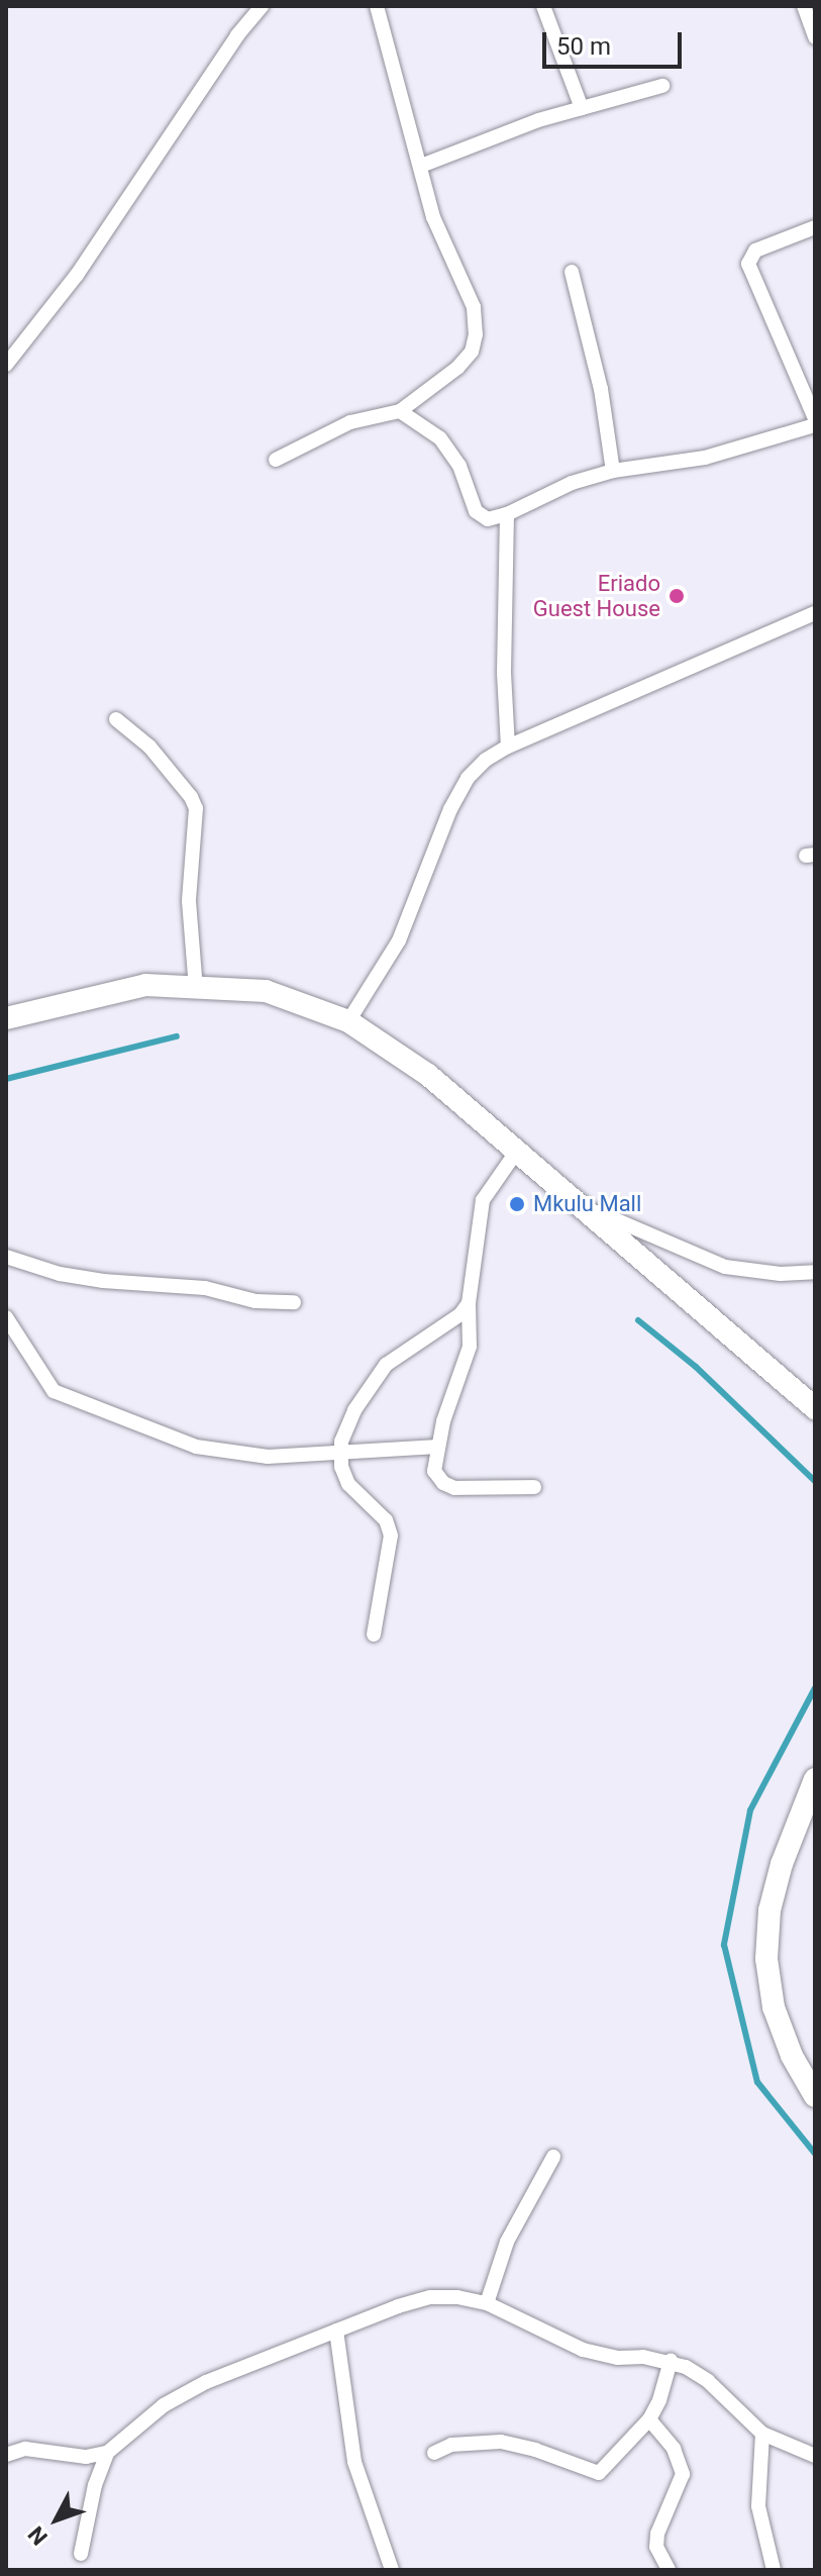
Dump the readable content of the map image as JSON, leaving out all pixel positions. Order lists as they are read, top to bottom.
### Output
{
  "places": ["Eriado Guest House", "Mkulu Mall"],
  "scale_bar": "50 m",
  "north": "bottom left"
}
